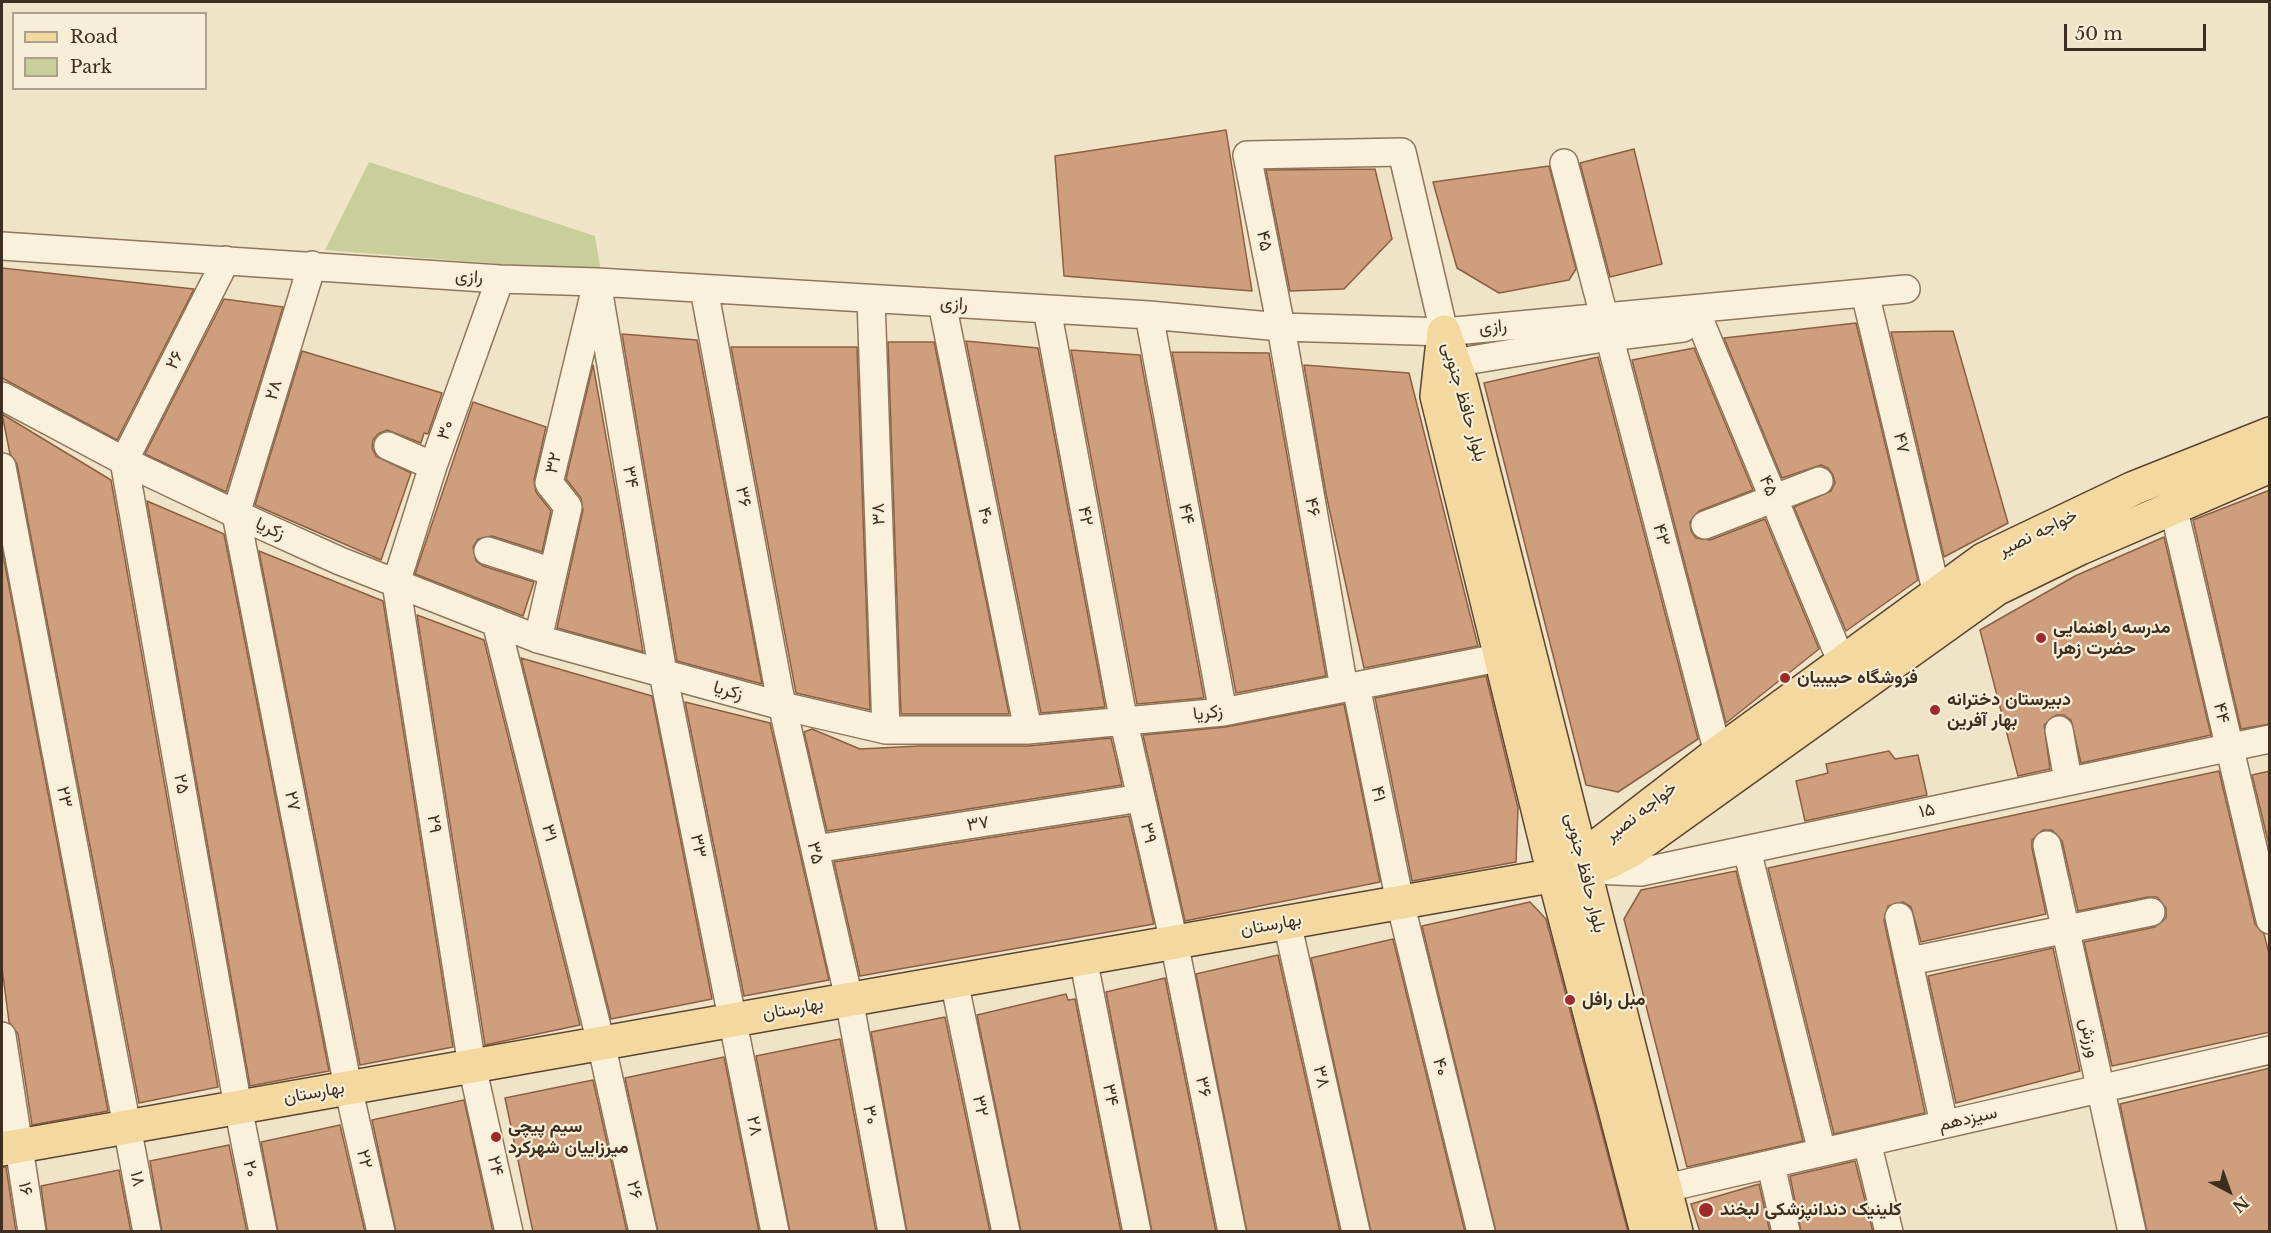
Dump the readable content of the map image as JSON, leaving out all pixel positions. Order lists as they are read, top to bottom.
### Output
{
  "streets": {
    "main road": ["بلوار حافظ جنوبی", "خواجه نصیر", "بهارستان"],
    "street": [
      "۴۵",
      "رازی",
      "۲۶",
      "۲۸",
      "۳۰",
      "۴۷",
      "۳۲",
      "۳۴",
      "۳۶",
      "۴۶",
      "۳۸",
      "۴۴",
      "۴۰",
      "۴۲",
      "زکریا",
      "۴۳",
      "۲۵",
      "۴۱",
      "۲۳",
      "۲۷",
      "۱۵",
      "۲۹",
      "۳۷",
      "۳۱",
      "۳۹",
      "۳۳",
      "۳۵",
      "ورزش",
      "سیزدهم",
      "۲۲",
      "۲۴",
      "۲۰",
      "۱۸",
      "۱۶"
    ]
  },
  "crossings": [
    ["۴۵", "رازی"],
    ["۴۵", "بلوار حافظ جنوبی"],
    ["۴۵", "۴۶"],
    ["۴۵", "خواجه نصیر"],
    ["رازی", "۲۶"],
    ["رازی", "۲۸"],
    ["رازی", "بلوار حافظ جنوبی"],
    ["رازی", "۳۰"],
    ["رازی", "۴۷"],
    ["رازی", "۳۲"],
    ["رازی", "۳۴"],
    ["رازی", "۳۶"],
    ["رازی", "۴۶"],
    ["رازی", "۳۸"],
    ["رازی", "۴۴"],
    ["رازی", "۴۰"],
    ["رازی", "۴۲"],
    ["رازی", "۴۳"],
    ["۲۶", "زکریا"],
    ["۲۶", "۲۵"],
    ["۲۶", "۳۱"],
    ["۲۶", "بهارستان"],
    ["۲۸", "زکریا"],
    ["۲۸", "۲۷"],
    ["۲۸", "۳۳"],
    ["۲۸", "بهارستان"],
    ["بلوار حافظ جنوبی", "زکریا"],
    ["بلوار حافظ جنوبی", "خواجه نصیر"],
    ["بلوار حافظ جنوبی", "۱۵"],
    ["بلوار حافظ جنوبی", "بهارستان"],
    ["بلوار حافظ جنوبی", "سیزدهم"],
    ["۳۰", "زکریا"],
    ["۳۰", "۲۹"],
    ["۳۰", "۳۵"],
    ["۳۰", "بهارستان"],
    ["۴۷", "خواجه نصیر"],
    ["۳۲", "۳۴"],
    ["۳۲", "زکریا"],
    ["۳۲", "بهارستان"],
    ["۳۴", "زکریا"],
    ["۳۴", "۳۳"],
    ["۳۴", "بهارستان"],
    ["۳۶", "زکریا"],
    ["۳۶", "۳۹"],
    ["۳۶", "۳۵"],
    ["۳۶", "بهارستان"],
    ["۴۶", "زکریا"],
    ["۴۶", "۴۱"],
    ["۳۸", "زکریا"],
    ["۳۸", "بهارستان"],
    ["۴۴", "زکریا"],
    ["۴۴", "خواجه نصیر"],
    ["۴۴", "۱۵"],
    ["۴۰", "زکریا"],
    ["۴۰", "۴۱"],
    ["۴۰", "بهارستان"],
    ["۴۲", "زکریا"],
    ["۴۲", "۳۹"],
    ["زکریا", "۲۵"],
    ["زکریا", "۴۱"],
    ["زکریا", "۲۷"],
    ["زکریا", "۲۹"],
    ["زکریا", "۳۱"],
    ["زکریا", "۳۹"],
    ["زکریا", "۳۳"],
    ["زکریا", "۳۵"],
    ["خواجه نصیر", "۴۳"],
    ["خواجه نصیر", "۱۵"],
    ["خواجه نصیر", "بهارستان"],
    ["۲۵", "بهارستان"],
    ["۲۵", "۲۰"],
    ["۴۱", "بهارستان"],
    ["۲۳", "بهارستان"],
    ["۲۳", "۱۸"],
    ["۲۷", "بهارستان"],
    ["۲۷", "۲۲"],
    ["۱۵", "بهارستان"],
    ["۲۹", "بهارستان"],
    ["۲۹", "۲۴"],
    ["۳۷", "۳۹"],
    ["۳۷", "۳۵"],
    ["۳۱", "بهارستان"],
    ["۳۹", "بهارستان"],
    ["۳۳", "بهارستان"],
    ["۳۵", "بهارستان"],
    ["بهارستان", "۲۲"],
    ["بهارستان", "۲۴"],
    ["بهارستان", "۲۰"],
    ["بهارستان", "۱۸"],
    ["بهارستان", "۱۶"],
    ["ورزش", "سیزدهم"]
  ],
  "places": [
    "مدرسه راهنمایی حضرت زهرا",
    "فروشگاه حبیبیان",
    "دبیرستان دخترانه بهار آفرین",
    "مبل رافل",
    "سیم پیچی میرزاییان شهرکرد",
    "کلینیک دندانپزشکی لبخند"
  ],
  "legend": ["Road", "Park"],
  "scale_bar": "50 m",
  "north": "bottom right"
}
